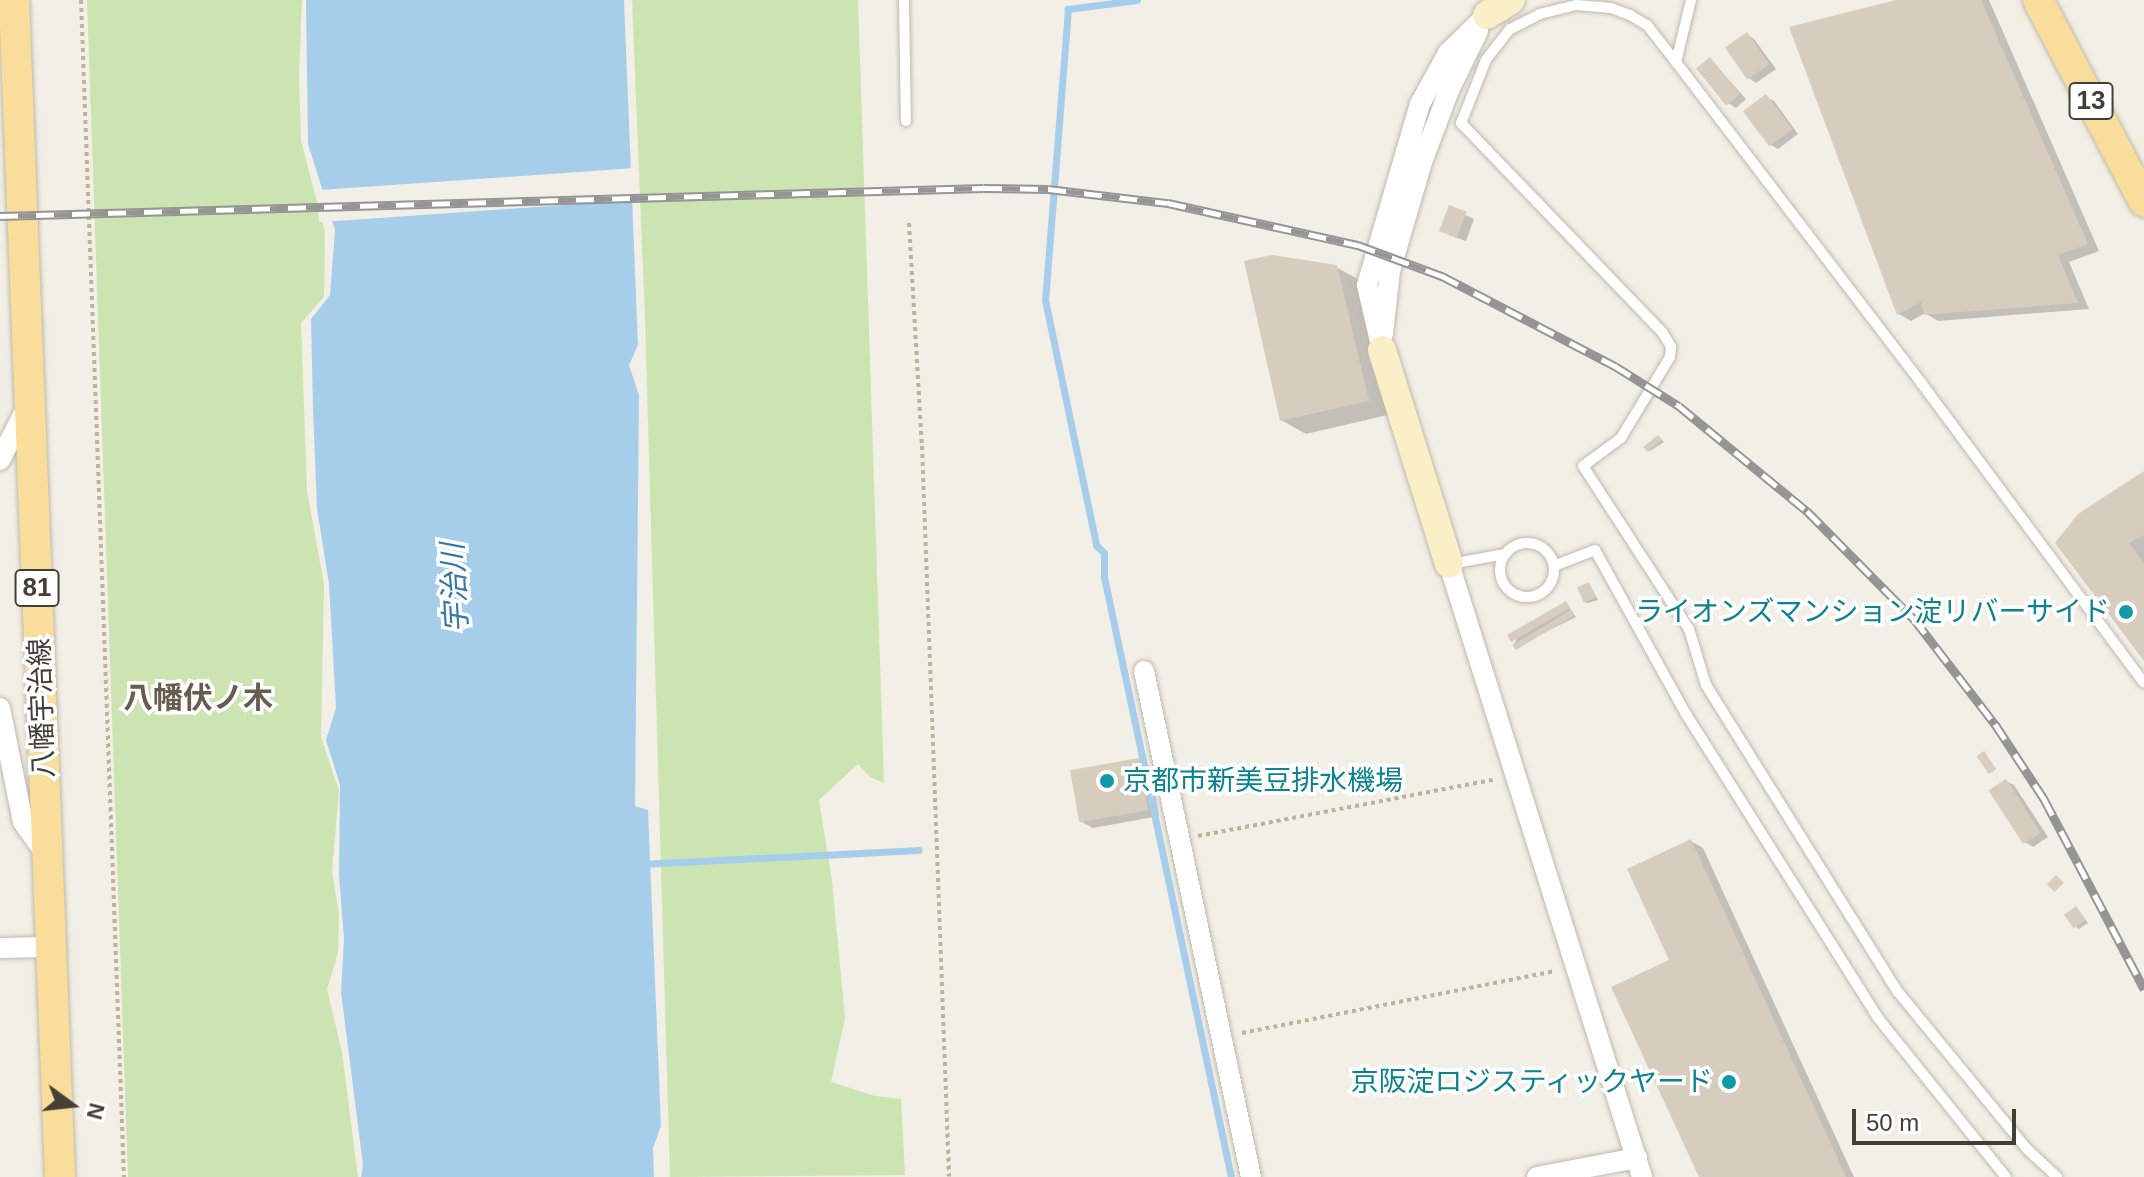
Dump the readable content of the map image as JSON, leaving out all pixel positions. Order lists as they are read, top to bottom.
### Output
{
  "streets": {
    "main road": ["13", "81", "八幡宇治線"]
  },
  "districts": ["八幡伏ノ木"],
  "water": ["宇治川"],
  "places": ["ライオンズマンション淀リバーサイド", "京都市新美豆排水機場", "京阪淀ロジスティックヤード"],
  "scale_bar": "50 m",
  "north": "right"
}
